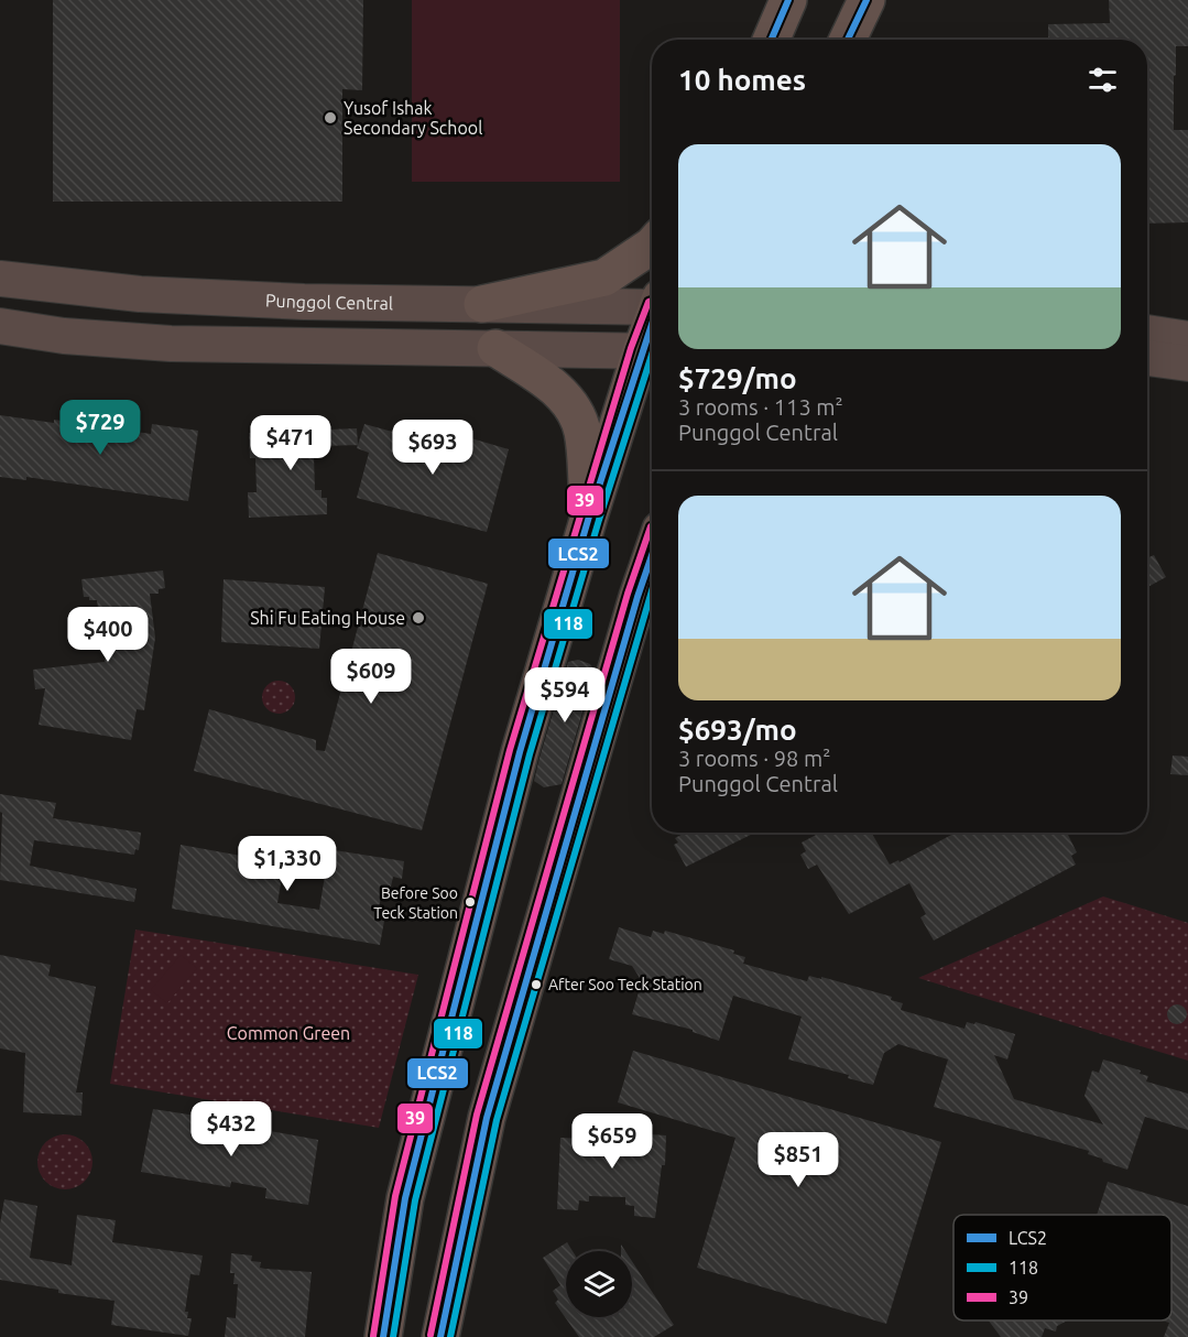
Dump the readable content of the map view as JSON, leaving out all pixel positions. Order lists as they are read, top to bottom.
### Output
{
  "streets": {
    "main road": ["Punggol Central"]
  },
  "parks": ["Common Green"],
  "places": [
    "Yusof Ishak Secondary School",
    "Shi Fu Eating House",
    "Before Soo Teck Station",
    "After Soo Teck Station"
  ],
  "lines": ["transit line LCS2", "transit line 39", "transit line 118"],
  "legend": ["LCS2", "118", "39"],
  "page": {
    "heading": "10 homes",
    "list": [
      {
        "name": "$729/mo",
        "note": "3 rooms · 113 m² · Punggol Central"
      },
      {
        "name": "$693/mo",
        "note": "3 rooms · 98 m² · Punggol Central"
      }
    ],
    "price": [
      "$729",
      "$471",
      "$693",
      "$400",
      "$609",
      "$594",
      "$1,330",
      "$432",
      "$659",
      "$851"
    ]
  }
}
